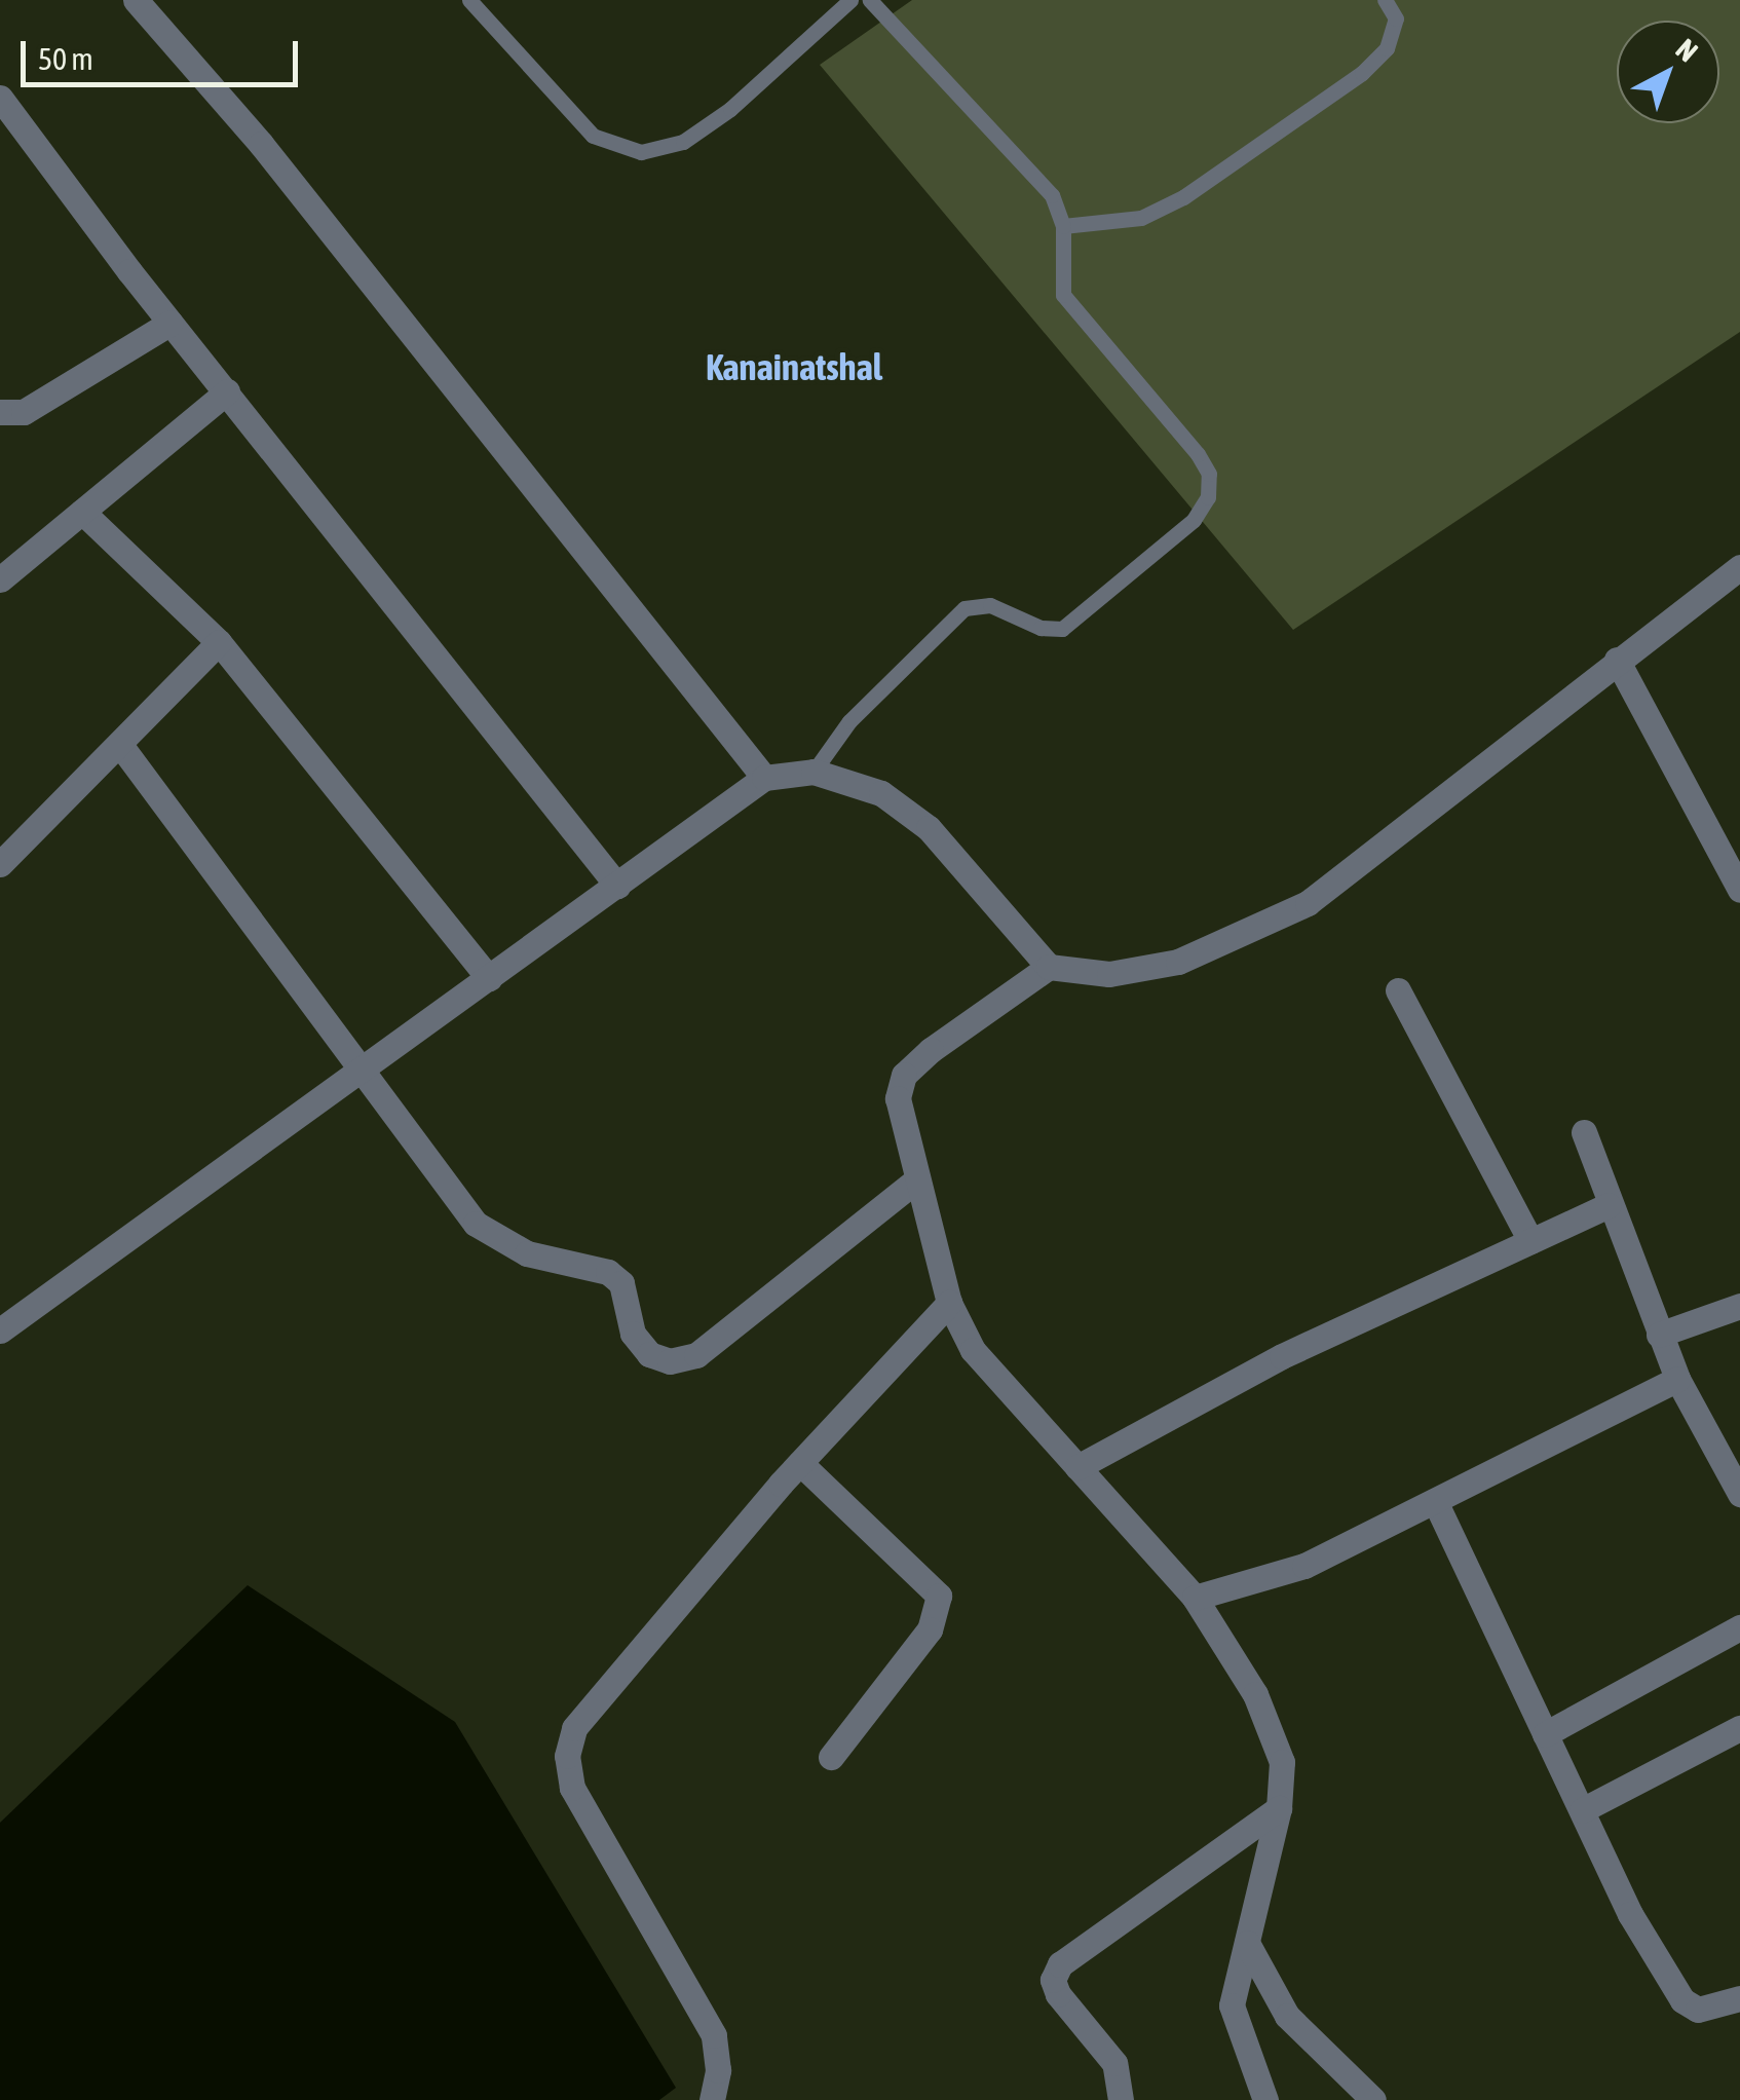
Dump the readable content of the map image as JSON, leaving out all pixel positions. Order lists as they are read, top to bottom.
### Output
{
  "districts": ["Kanainatshal"],
  "scale_bar": "50 m",
  "north": "top right"
}
